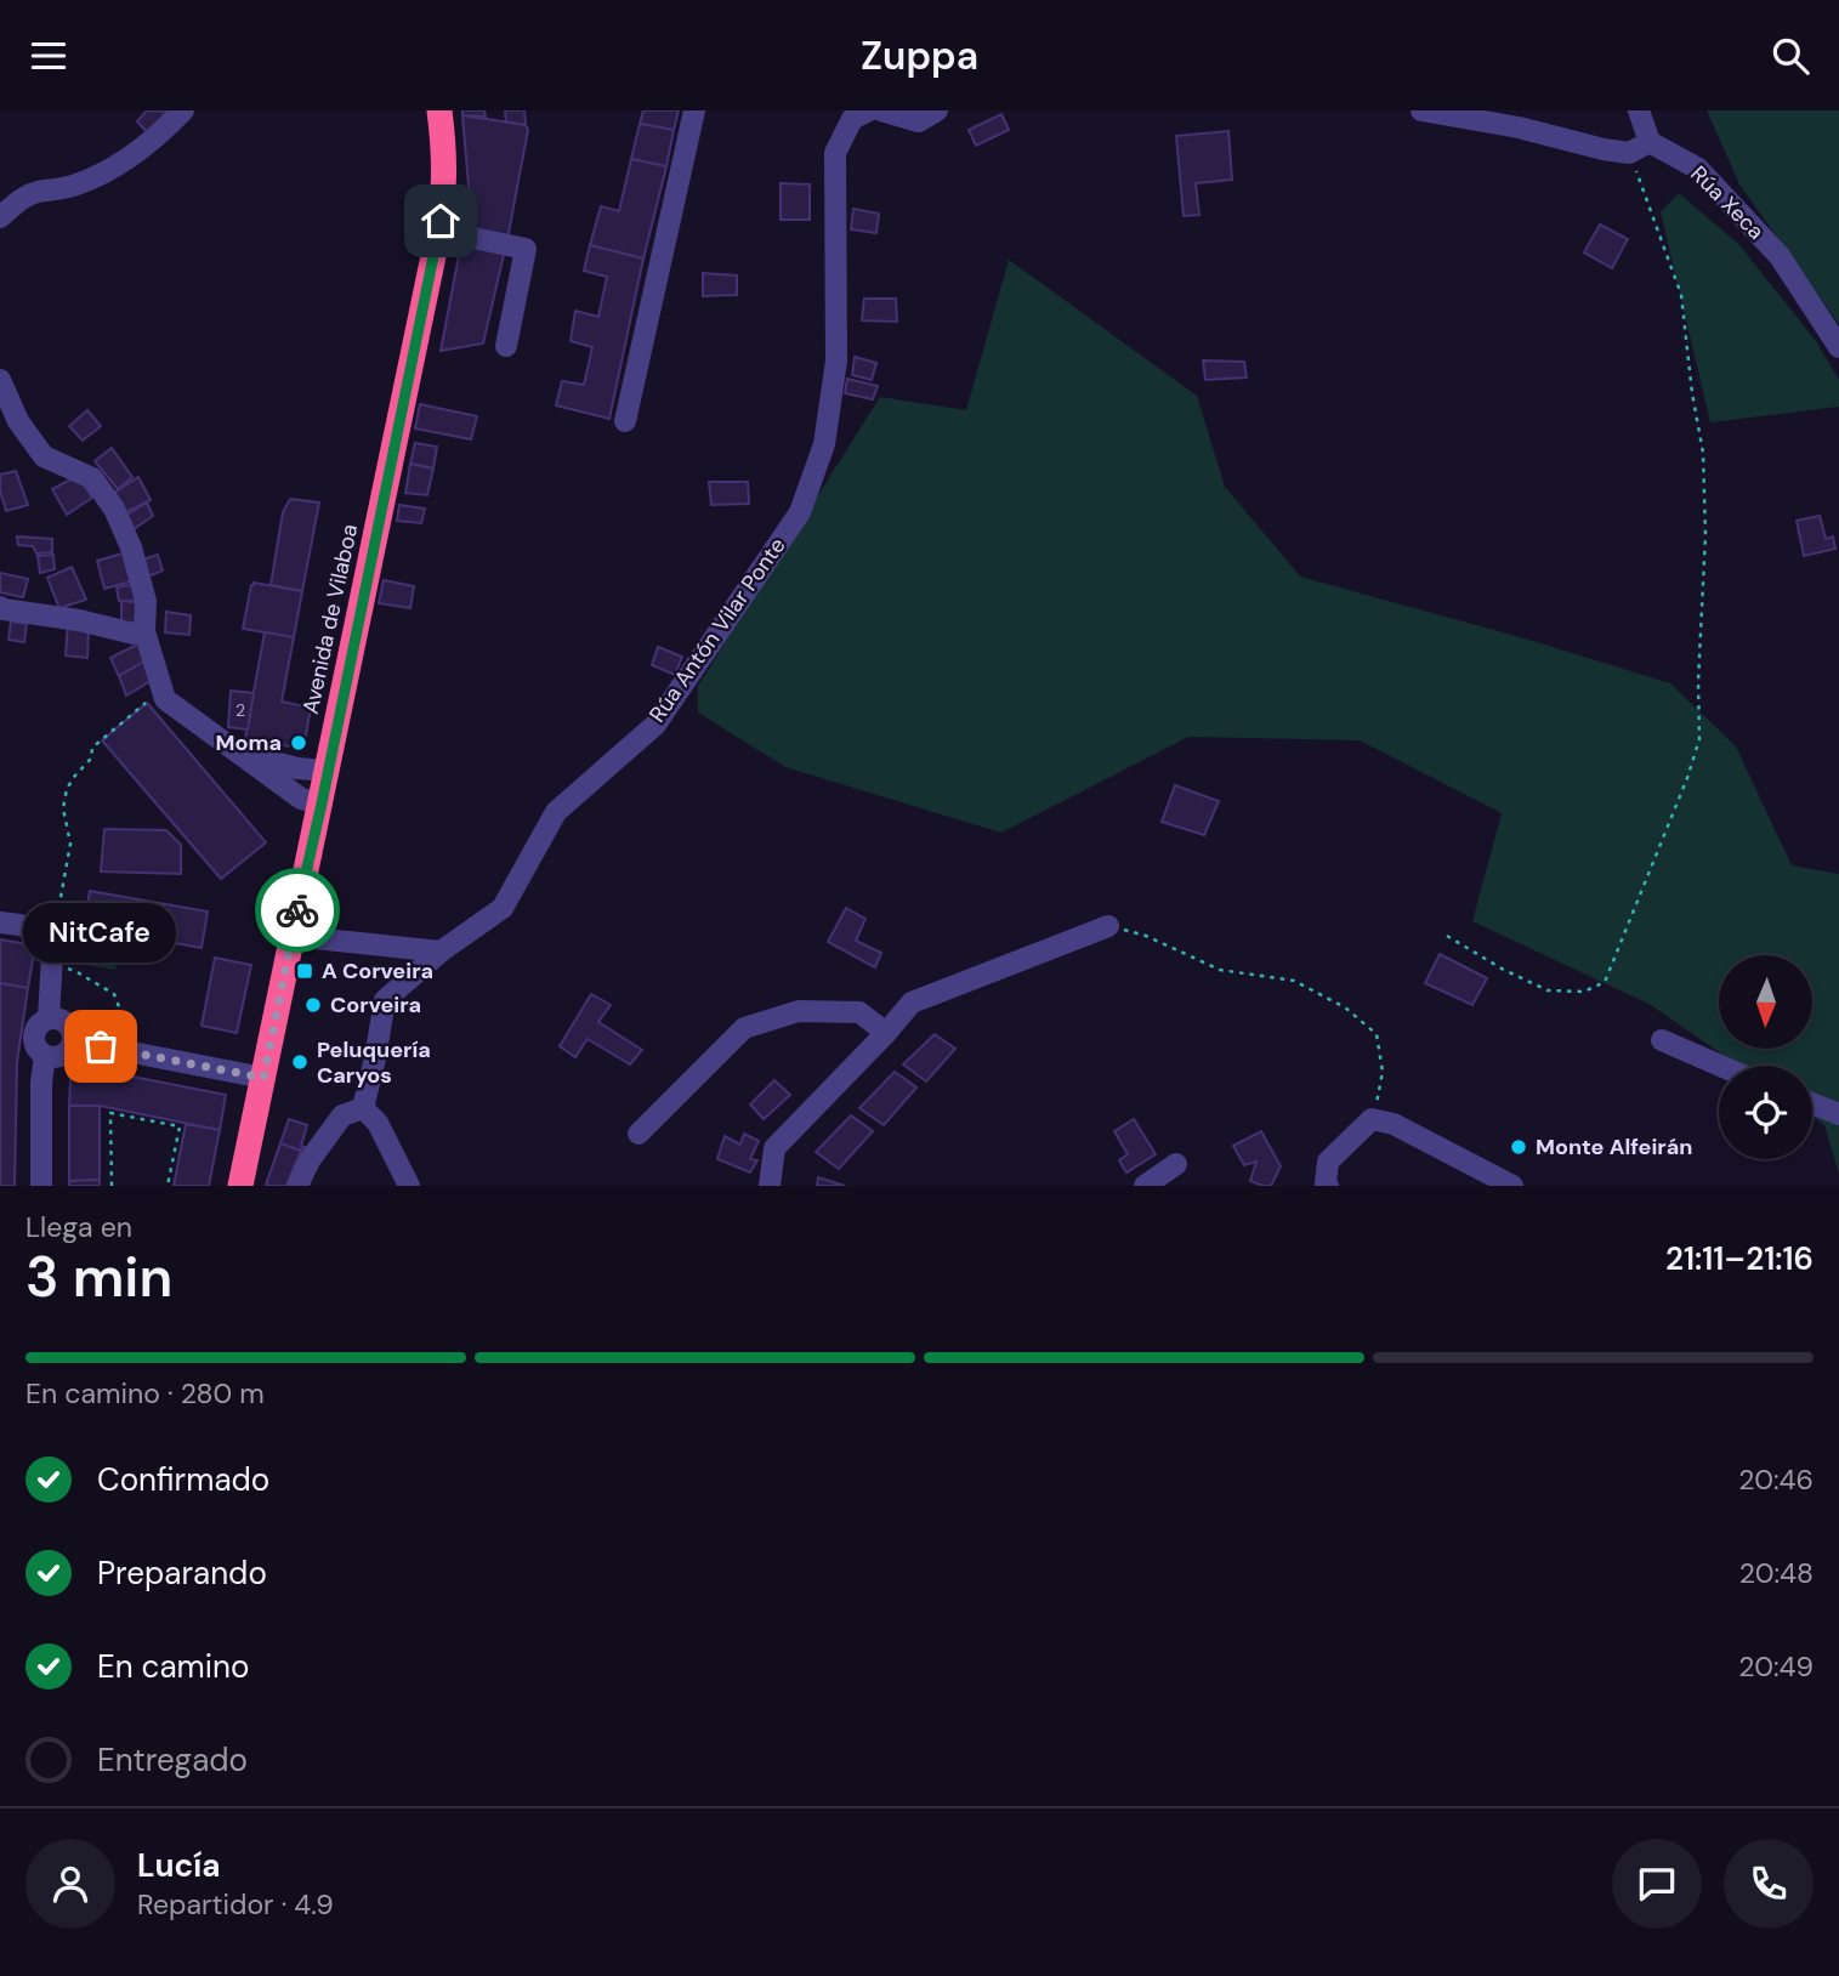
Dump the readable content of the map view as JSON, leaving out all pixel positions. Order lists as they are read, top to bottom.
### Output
{
  "streets": {
    "highway": ["Avenida de Vilaboa"],
    "street": ["Rúa Xeca", "Rúa Antón Vilar Ponte"]
  },
  "places": {
    "other": [
      "Moma",
      "Corveira",
      "NitCafe",
      "Peluquería Caryos",
      "Monte Alfeirán"
    ],
    "transit": ["A Corveira"]
  },
  "house_numbers": ["2"],
  "north": "bottom",
  "page": {
    "header": "Zuppa",
    "bubble": "NitCafe",
    "heading": ["3 min", "Llega en", "21:11–21:16"],
    "panel": ["Lucía", "Repartidor · 4.9"],
    "bar": "En camino · 280 m",
    "list": [
      ["Confirmado", "20:46"],
      ["Preparando", "20:48"],
      ["En camino", "20:49"],
      "Entregado"
    ]
  }
}
